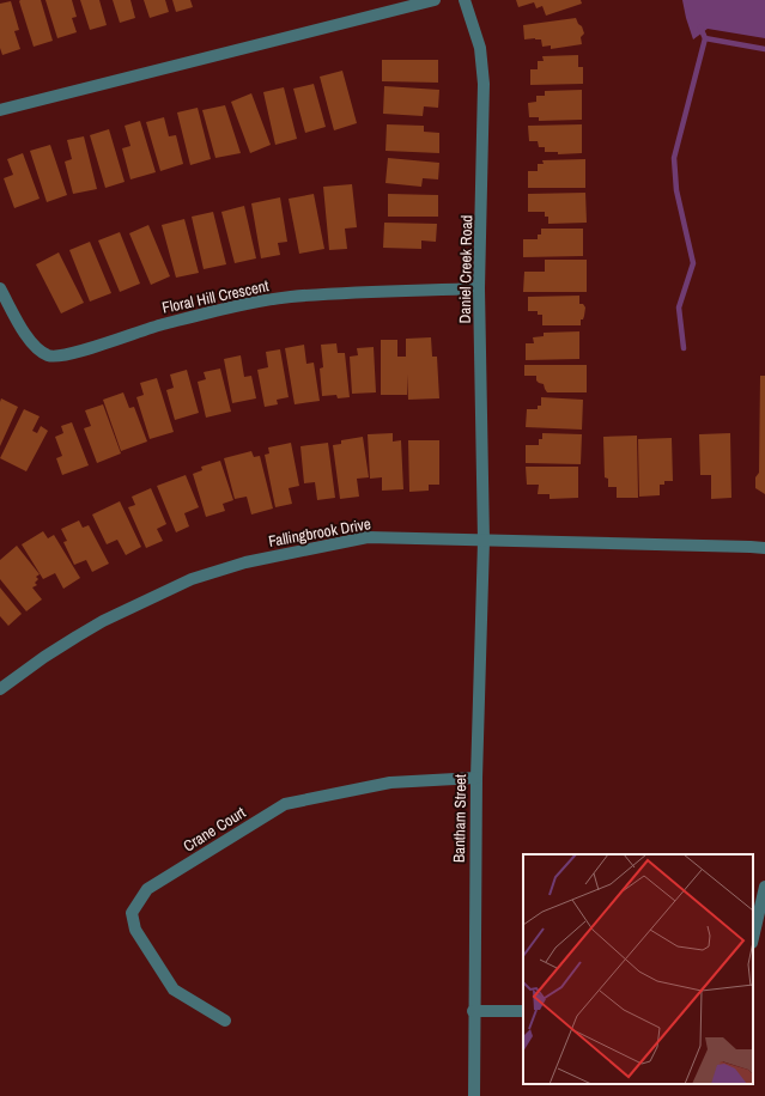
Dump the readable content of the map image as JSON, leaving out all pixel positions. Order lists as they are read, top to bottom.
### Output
{
  "streets": {
    "street": [
      "Daniel Creek Road",
      "Floral Hill Crescent",
      "Fallingbrook Drive",
      "Bantham Street",
      "Crane Court"
    ]
  },
  "crossings": [
    ["Daniel Creek Road", "Floral Hill Crescent"],
    ["Daniel Creek Road", "Fallingbrook Drive"],
    ["Daniel Creek Road", "Bantham Street"],
    ["Fallingbrook Drive", "Bantham Street"],
    ["Bantham Street", "Crane Court"]
  ]
}
